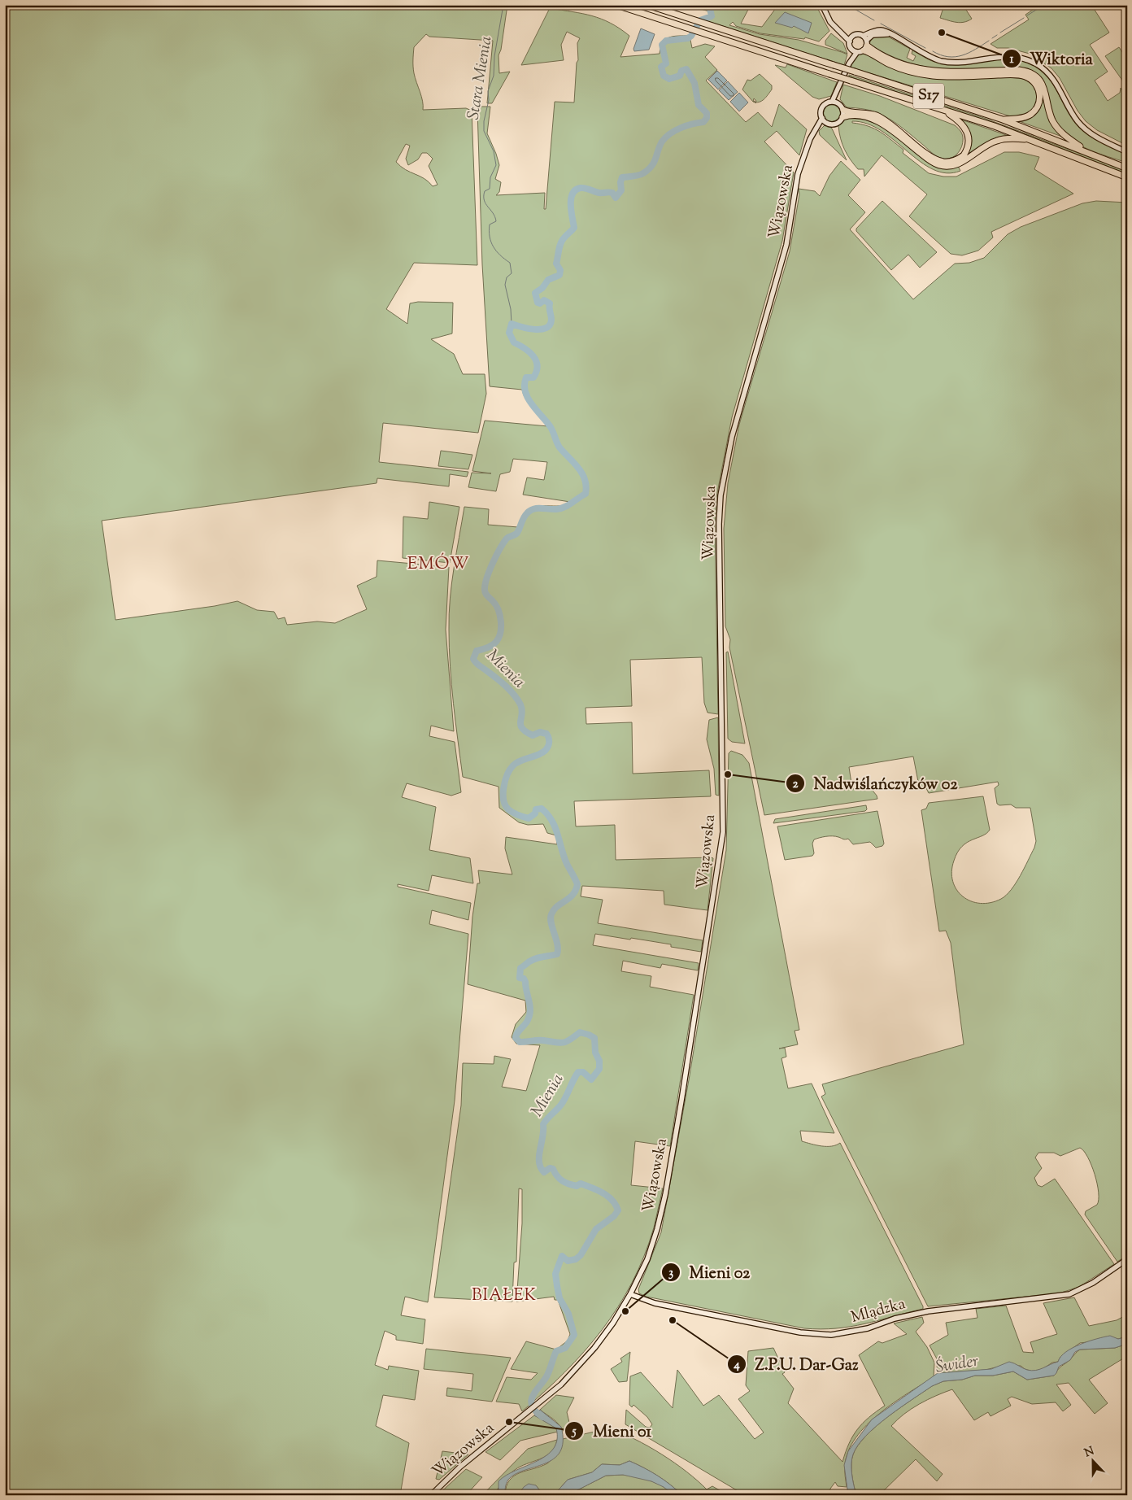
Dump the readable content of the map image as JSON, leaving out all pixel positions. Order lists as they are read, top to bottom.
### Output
{
  "streets": {
    "highway": ["S17"],
    "main road": ["Wiązowska", "Mlądzka"]
  },
  "crossings": [
    ["Wiązowska", "Mlądzka"]
  ],
  "districts": ["EMÓW", "BIAŁEK"],
  "water": ["Stara Mienia", "Mienia", "Świder"],
  "places": [
    "Wiktoria",
    "Nadwiślańczyków 02",
    "Mieni 02",
    "Z.P.U. Dar-Gaz",
    "Mieni 01"
  ],
  "north": "top"
}
